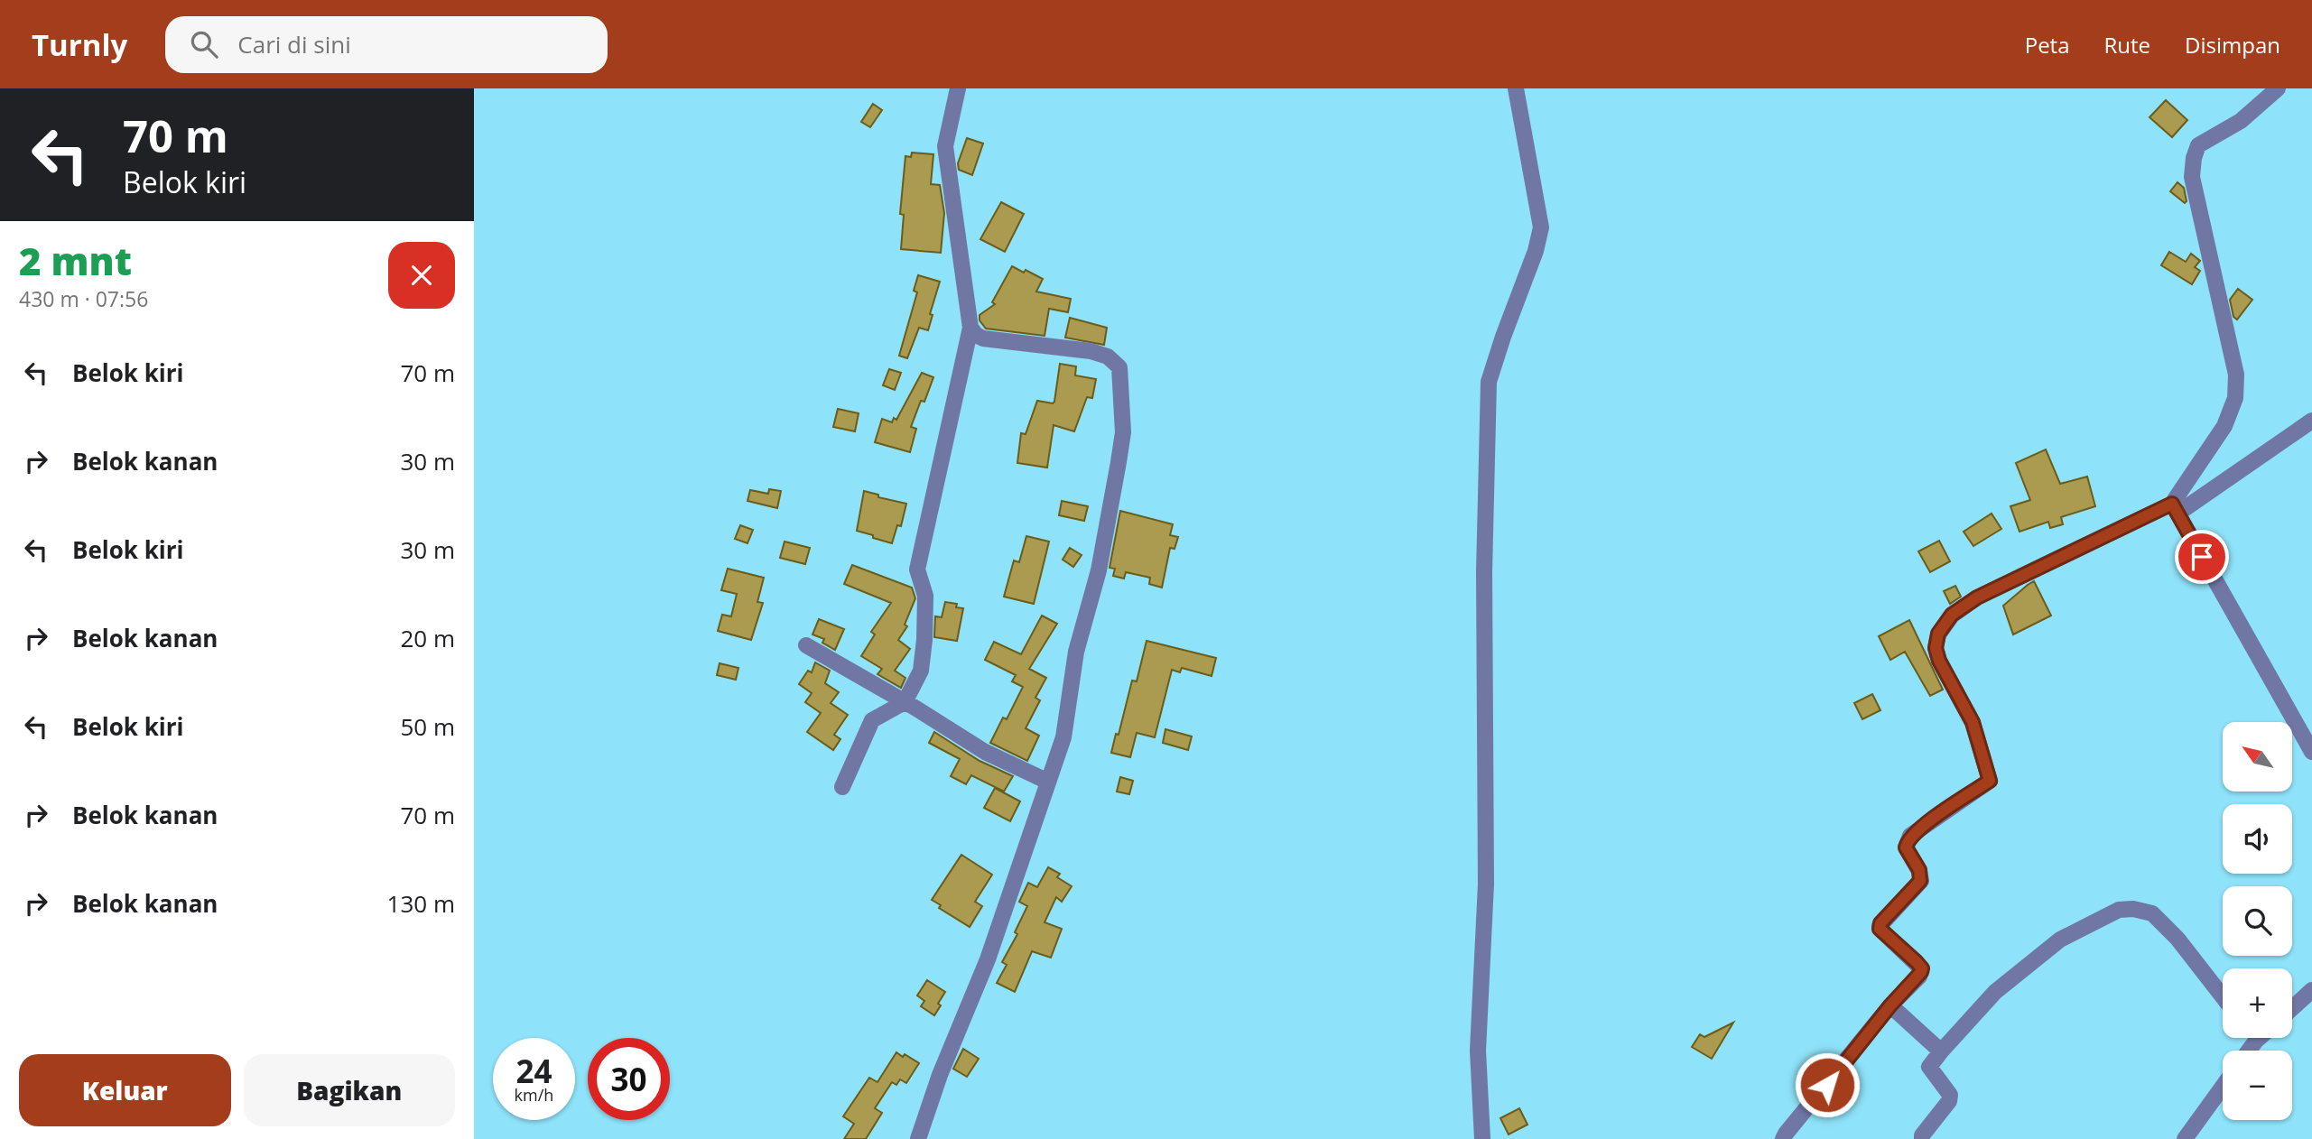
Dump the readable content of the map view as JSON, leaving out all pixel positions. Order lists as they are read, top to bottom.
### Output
{
  "north": "top left",
  "page": {
    "header": "Turnly",
    "search": "Cari di sini",
    "nav": ["Peta", "Rute", "Disimpan"],
    "turn": ["70 m", "Belok kiri"],
    "heading": ["2 mnt", "430 m · 07:56"],
    "list": [
      {
        "name": "Belok kiri",
        "value": "70 m"
      },
      {
        "name": "Belok kanan",
        "value": "30 m"
      },
      {
        "name": "Belok kiri",
        "value": "30 m"
      },
      {
        "name": "Belok kanan",
        "value": "20 m"
      },
      {
        "name": "Belok kiri",
        "value": "50 m"
      },
      {
        "name": "Belok kanan",
        "value": "70 m"
      },
      {
        "name": "Belok kanan",
        "value": "130 m"
      }
    ],
    "map_buttons": ["+", "−"],
    "speed": "24 km/h",
    "limit": "30",
    "buttons": ["Keluar", "Bagikan"]
  }
}
